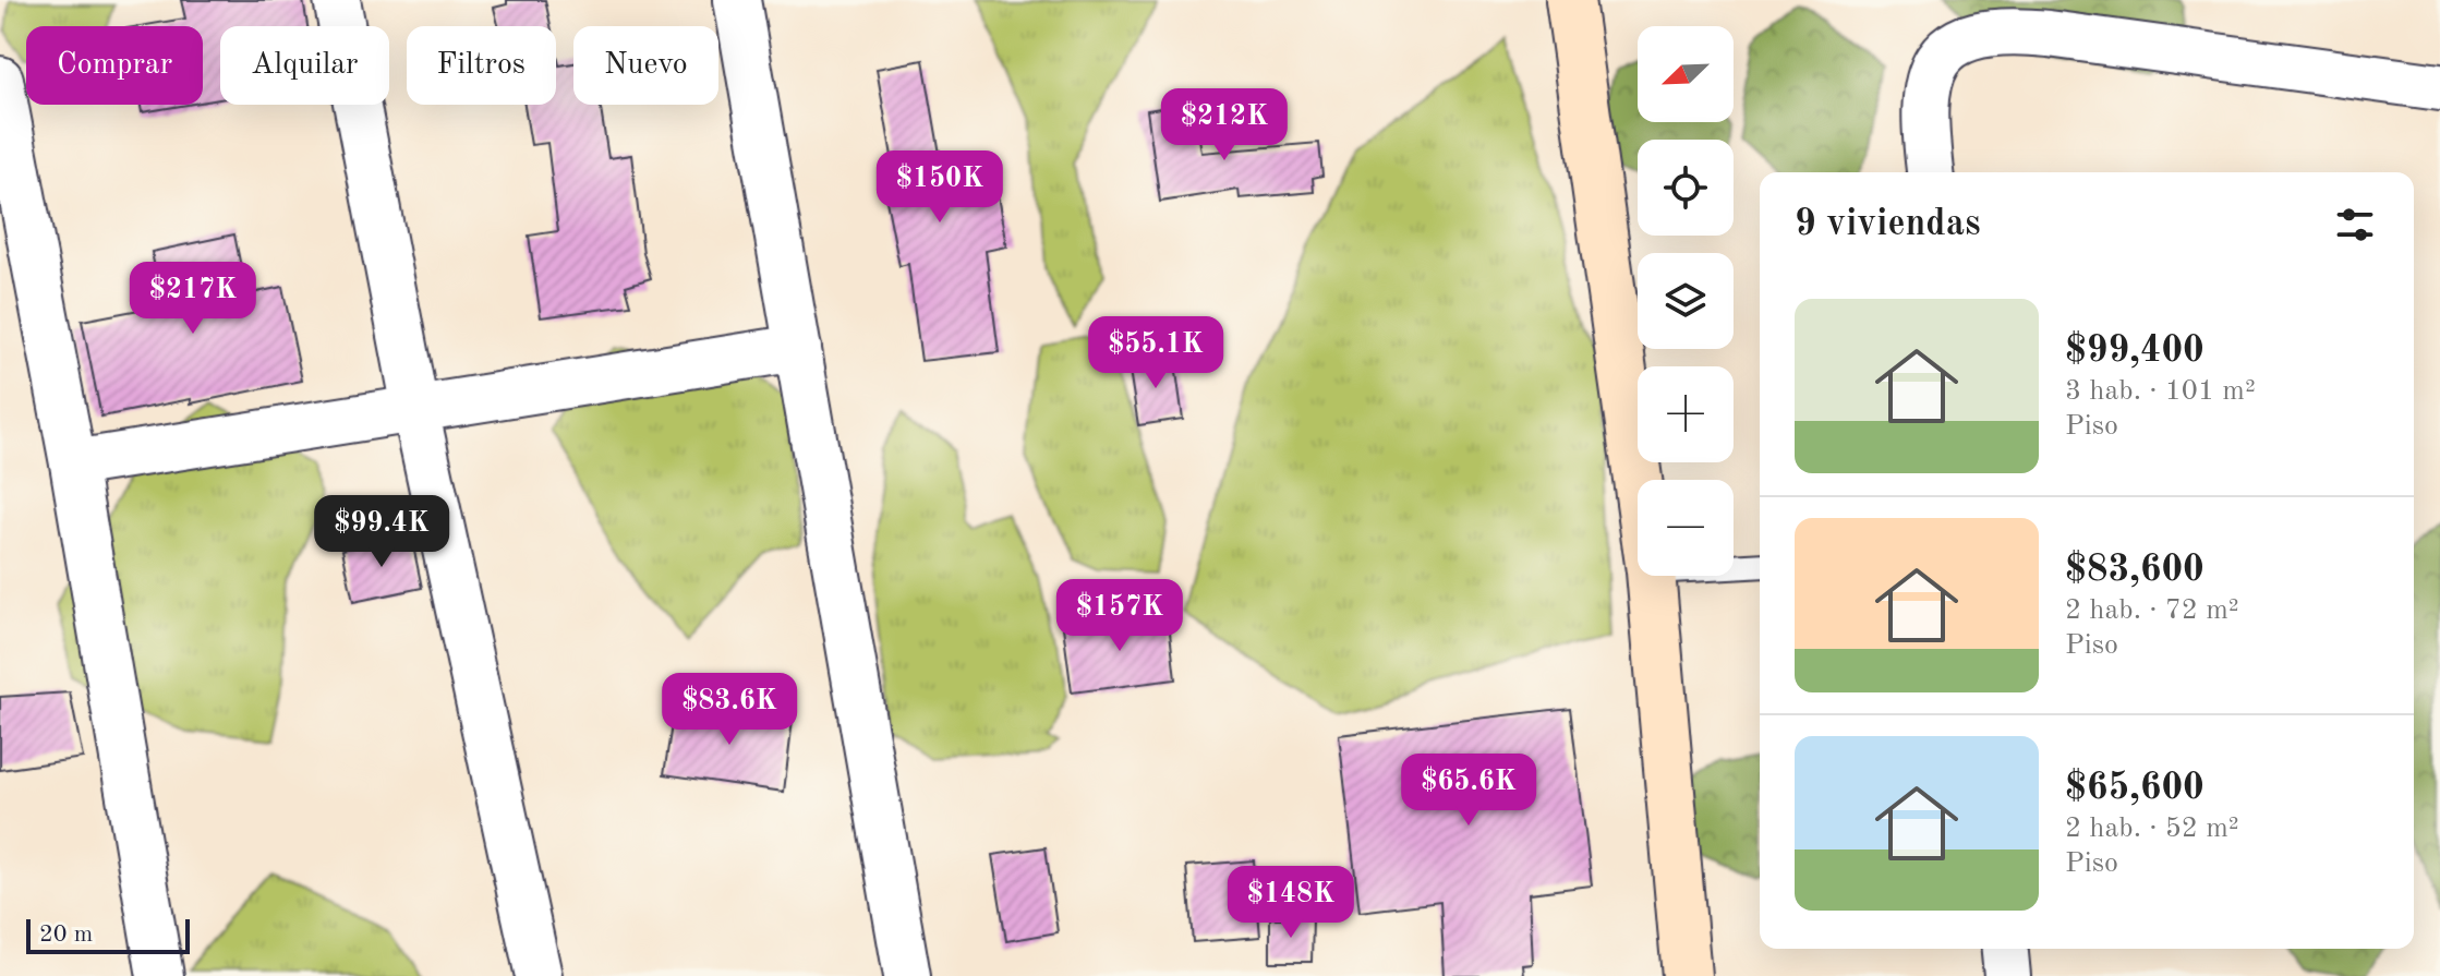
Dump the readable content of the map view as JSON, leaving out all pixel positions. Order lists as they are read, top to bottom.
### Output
{
  "scale_bar": "20 m",
  "north": "bottom left",
  "page": {
    "map_buttons": ["+", "−"],
    "chip": [
      "Comprar",
      "Alquilar",
      "Filtros",
      "Nuevo"
    ],
    "price": [
      "$212K",
      "$150K",
      "$217K",
      "$55.1K",
      "$99.4K",
      "$157K",
      "$83.6K",
      "$65.6K",
      "$148K"
    ],
    "heading": "9 viviendas",
    "list": [
      {
        "name": "$99,400",
        "note": "3 hab. · 101 m² · Piso"
      },
      {
        "name": "$83,600",
        "note": "2 hab. · 72 m² · Piso"
      },
      {
        "name": "$65,600",
        "note": "2 hab. · 52 m² · Piso"
      }
    ],
    "scale": "20 m"
  }
}
